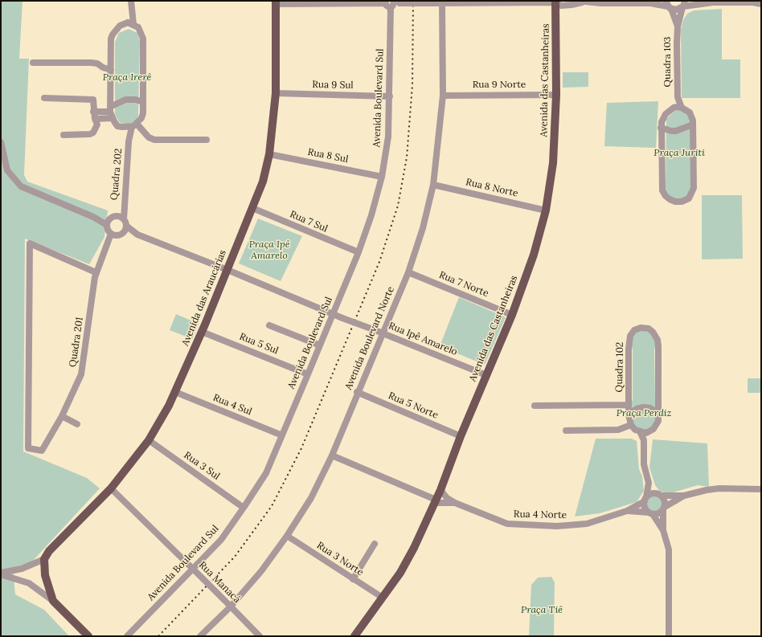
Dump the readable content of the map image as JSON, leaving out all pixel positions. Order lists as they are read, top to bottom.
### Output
{
  "streets": {
    "main road": ["Avenida das Castanheiras", "Avenida das Araucárias"],
    "street": [
      "Quadra 103",
      "Rua 9 Sul",
      "Rua 9 Norte",
      "Avenida Boulevard Sul",
      "Rua 8 Sul",
      "Quadra 202",
      "Rua 8 Norte",
      "Rua 7 Sul",
      "Rua 7 Norte",
      "Avenida Boulevard Norte",
      "Rua Ipê Amarelo",
      "Quadra 201",
      "Rua 5 Sul",
      "Quadra 102",
      "Rua 4 Sul",
      "Rua 5 Norte",
      "Rua 3 Sul",
      "Rua 4 Norte",
      "Rua 3 Norte",
      "Rua Manacá"
    ]
  },
  "crossings": [
    ["Avenida das Castanheiras", "Rua 9 Norte"],
    ["Avenida das Castanheiras", "Rua 8 Norte"],
    ["Avenida das Castanheiras", "Rua 7 Norte"],
    ["Avenida das Castanheiras", "Rua Ipê Amarelo"],
    ["Avenida das Castanheiras", "Rua 5 Norte"],
    ["Avenida das Castanheiras", "Rua 4 Norte"],
    ["Avenida das Castanheiras", "Rua 3 Norte"],
    ["Rua 9 Sul", "Avenida Boulevard Sul"],
    ["Rua 9 Sul", "Avenida das Araucárias"],
    ["Rua 9 Norte", "Avenida Boulevard Norte"],
    ["Avenida Boulevard Sul", "Rua 8 Sul"],
    ["Avenida Boulevard Sul", "Rua 7 Sul"],
    ["Avenida Boulevard Sul", "Rua Ipê Amarelo"],
    ["Avenida Boulevard Sul", "Rua 5 Sul"],
    ["Avenida Boulevard Sul", "Rua 4 Sul"],
    ["Avenida Boulevard Sul", "Rua 3 Sul"],
    ["Avenida Boulevard Sul", "Rua Manacá"],
    ["Rua 8 Sul", "Avenida das Araucárias"],
    ["Quadra 202", "Rua Ipê Amarelo"],
    ["Quadra 202", "Quadra 201"],
    ["Rua 8 Norte", "Avenida Boulevard Norte"],
    ["Rua 7 Sul", "Avenida das Araucárias"],
    ["Rua 7 Norte", "Avenida Boulevard Norte"],
    ["Avenida das Araucárias", "Rua Ipê Amarelo"],
    ["Avenida das Araucárias", "Rua 5 Sul"],
    ["Avenida das Araucárias", "Rua 4 Sul"],
    ["Avenida das Araucárias", "Rua 3 Sul"],
    ["Avenida das Araucárias", "Rua Manacá"],
    ["Avenida Boulevard Norte", "Rua Ipê Amarelo"],
    ["Avenida Boulevard Norte", "Rua 5 Norte"],
    ["Avenida Boulevard Norte", "Rua 4 Norte"],
    ["Avenida Boulevard Norte", "Rua 3 Norte"],
    ["Avenida Boulevard Norte", "Rua Manacá"],
    ["Rua Ipê Amarelo", "Quadra 201"]
  ],
  "parks": [
    "Praça Irerê",
    "Praça Juriti",
    "Praça Ipê Amarelo",
    "Praça Perdiz",
    "Praça Tiê"
  ]
}
